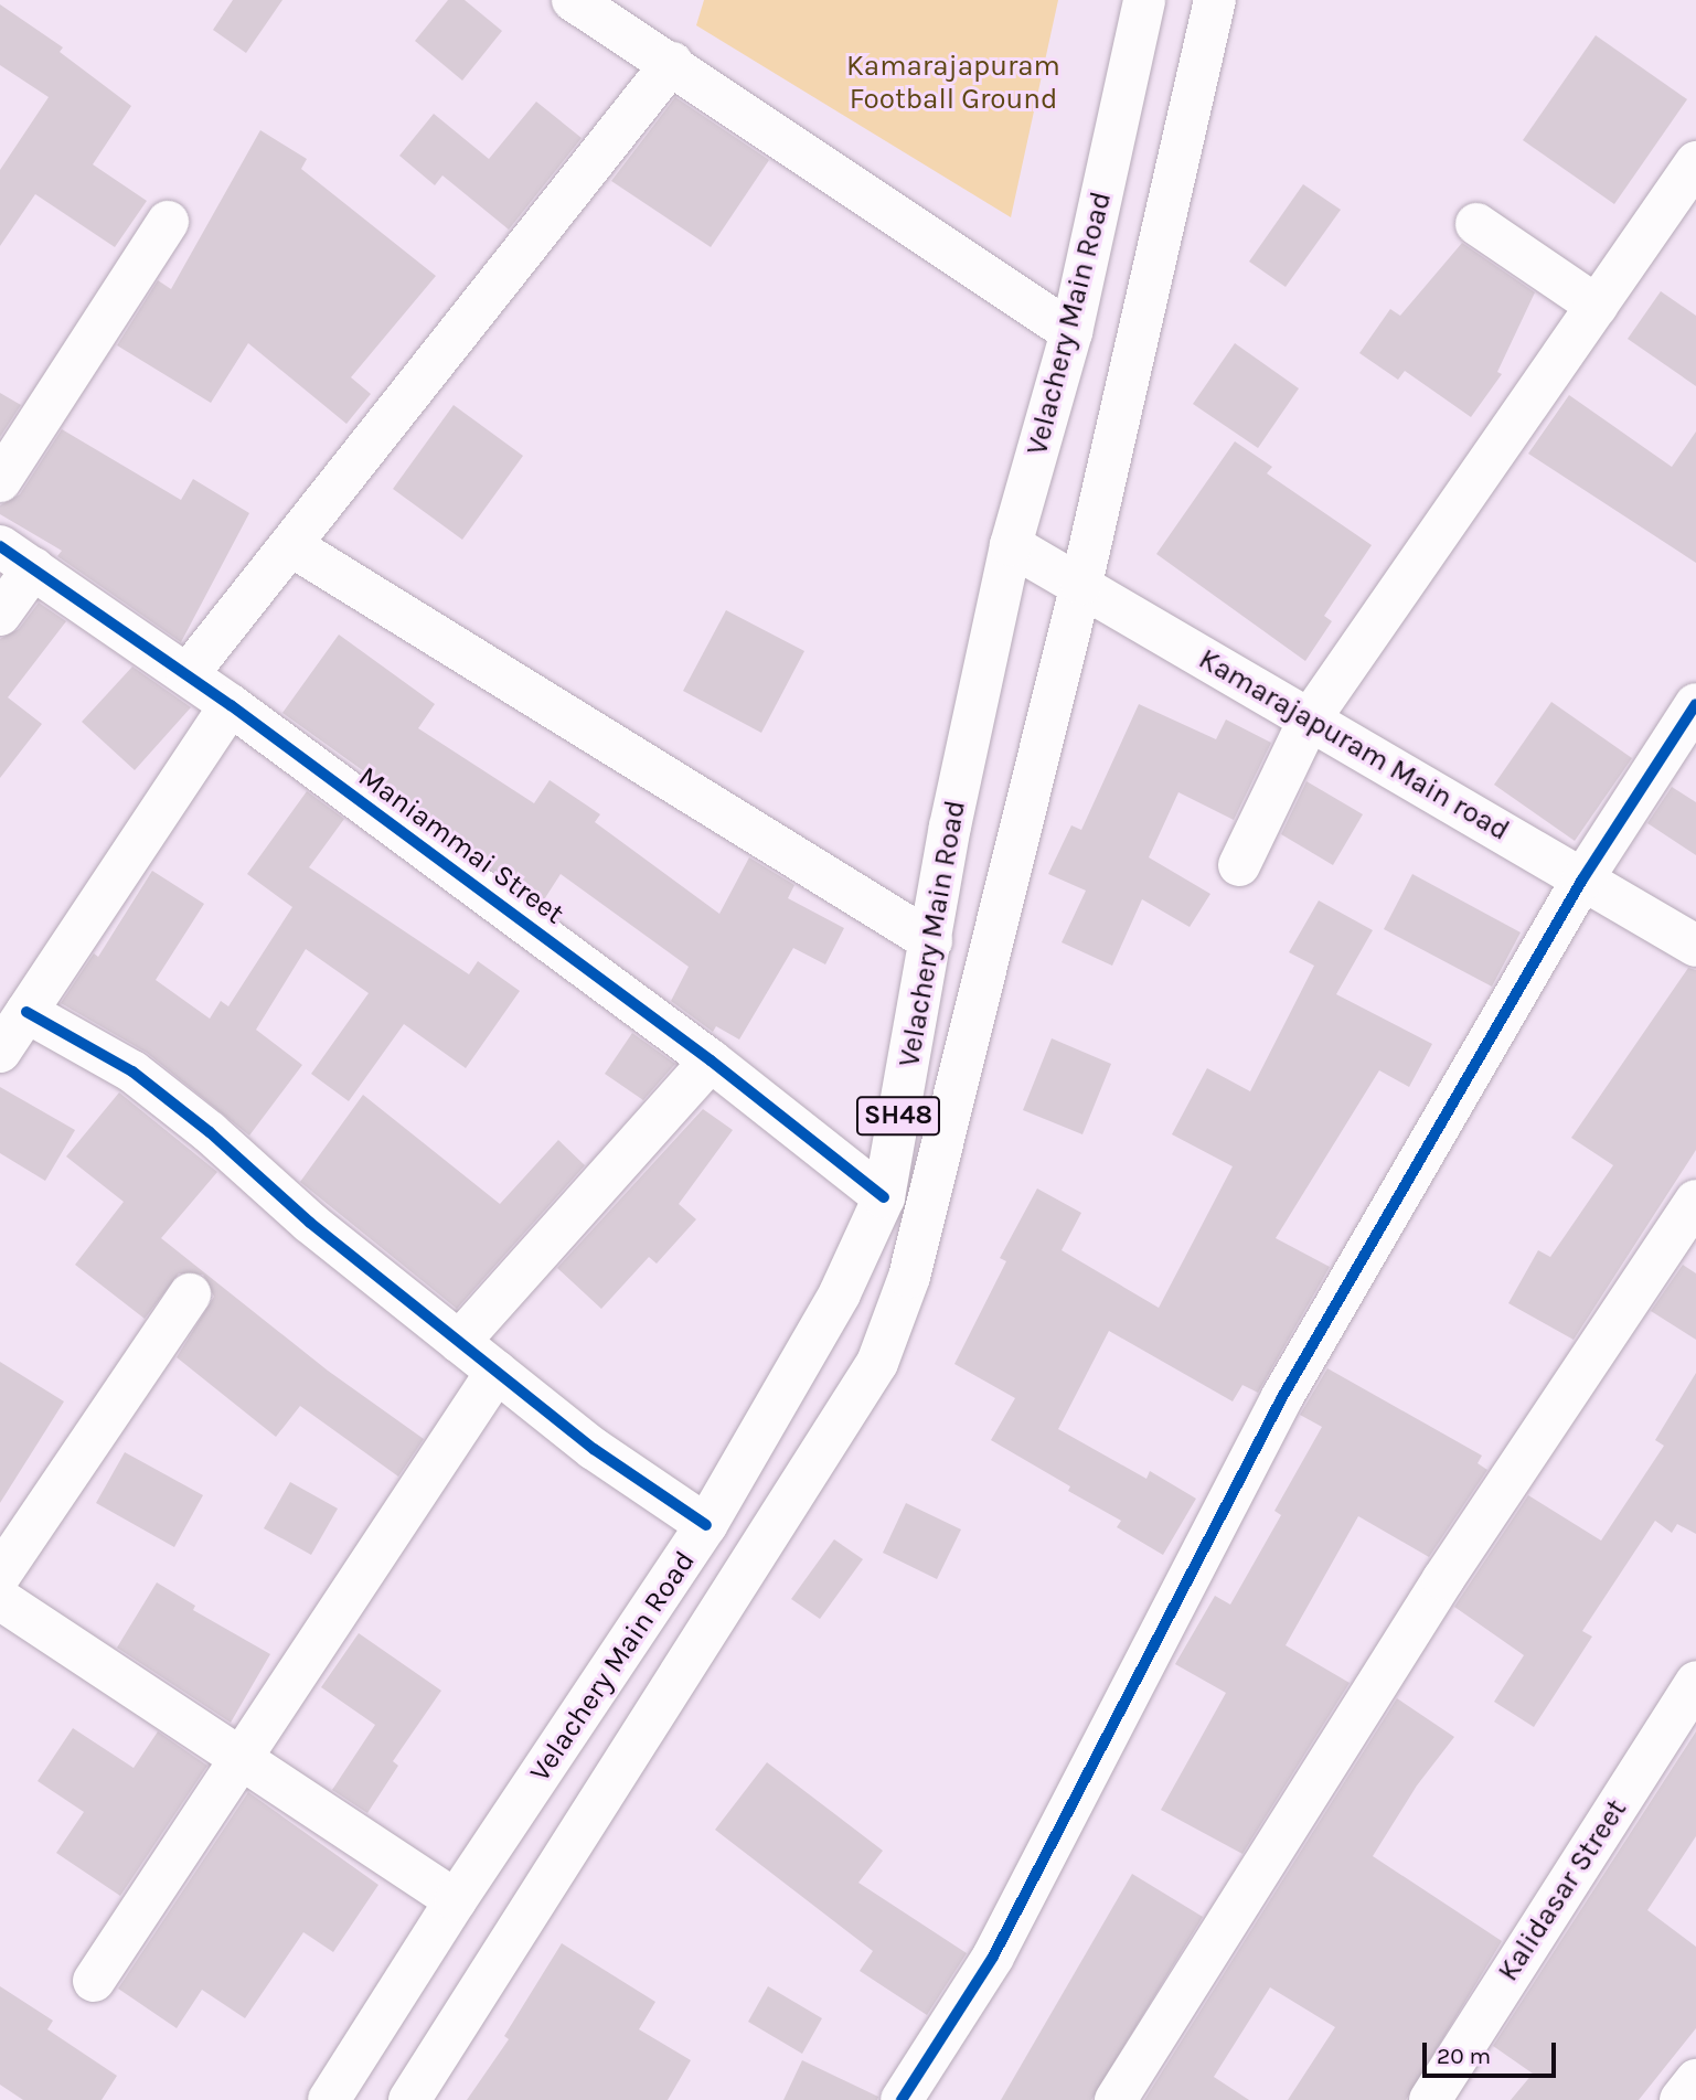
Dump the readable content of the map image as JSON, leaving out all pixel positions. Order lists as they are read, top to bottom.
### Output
{
  "streets": {
    "street": [
      "Velachery Main Road",
      "Kamarajapuram Main road",
      "Maniammai Street",
      "SH48",
      "Kalidasar Street"
    ]
  },
  "crossings": [
    ["Velachery Main Road", "Kamarajapuram Main road"],
    ["Velachery Main Road", "Maniammai Street"]
  ],
  "parks": ["Kamarajapuram Football Ground"],
  "scale_bar": "20 m"
}
